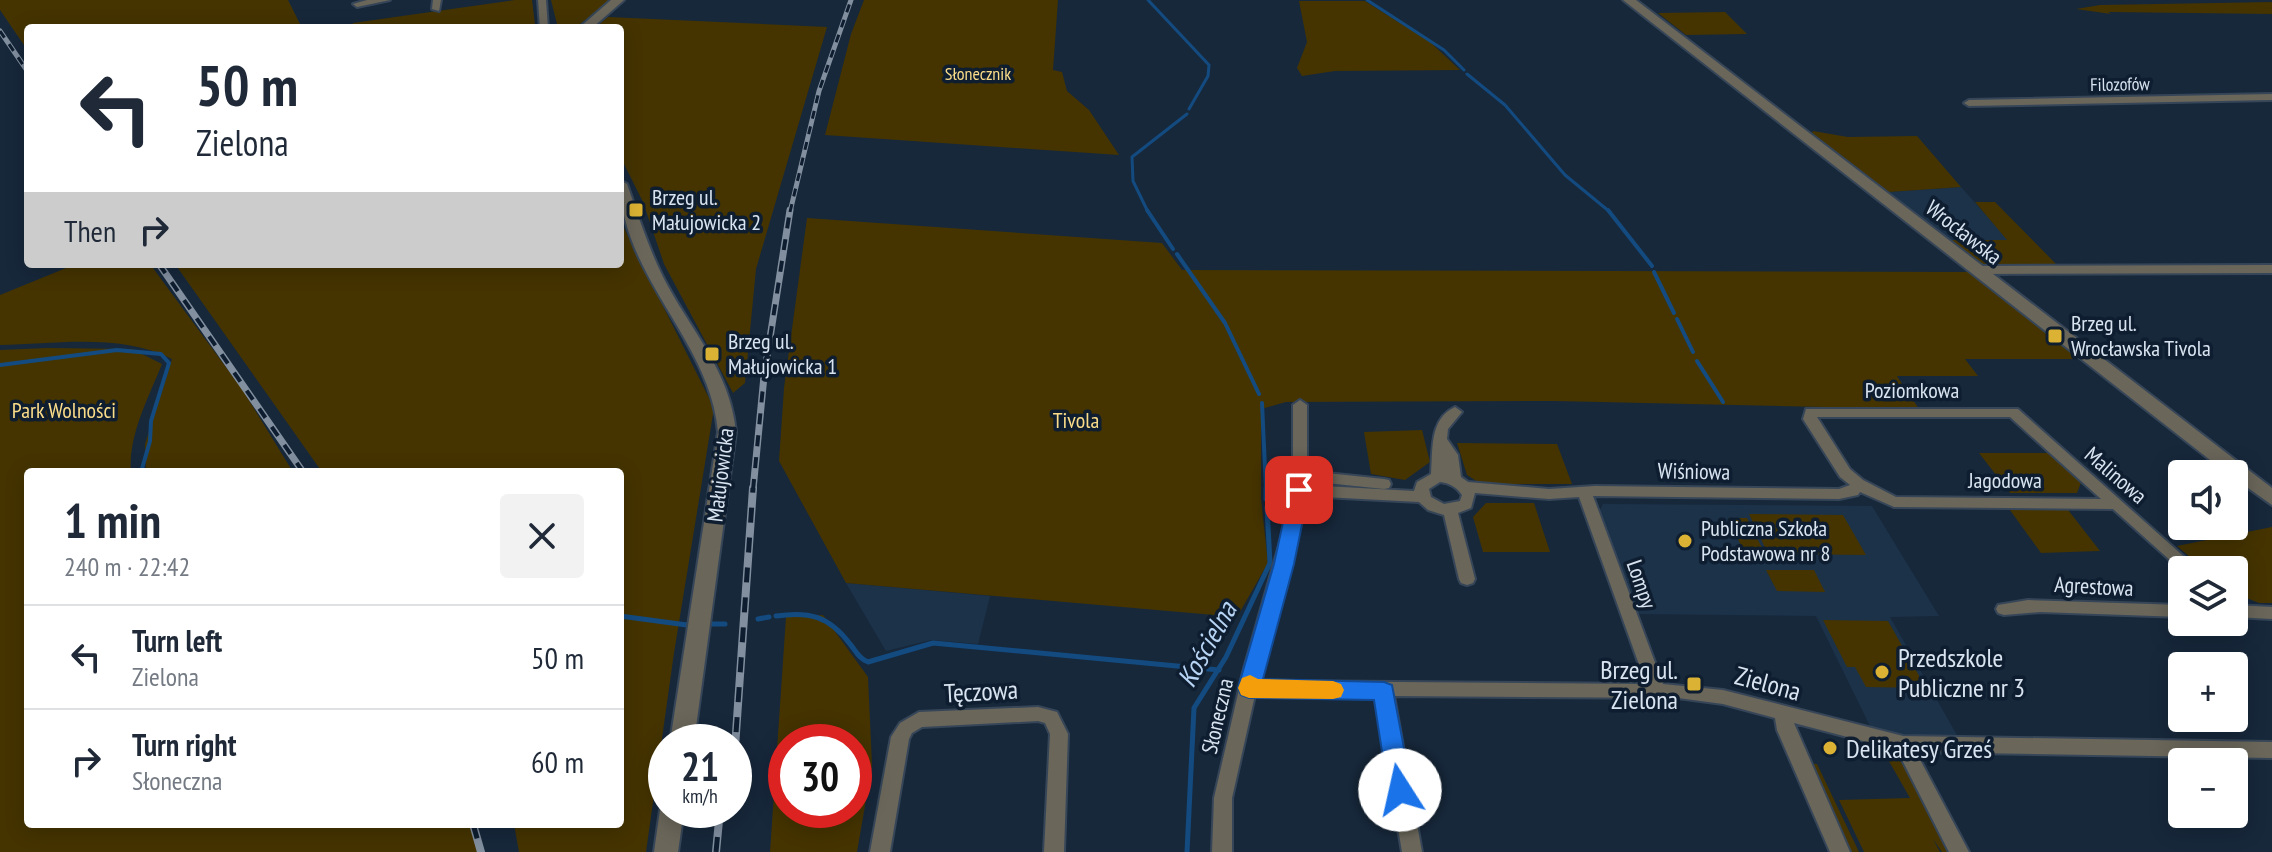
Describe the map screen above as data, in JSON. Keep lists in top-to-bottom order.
{
  "streets": {
    "street": [
      "Filozofów",
      "Wrocławska",
      "Poziomkowa",
      "Wiśniowa",
      "Małujowicka",
      "Malinowa",
      "Jagodowa",
      "Lompy",
      "Agrestowa",
      "Zielona",
      "Tęczowa",
      "Słoneczna"
    ]
  },
  "crossings": [
    ["Poziomkowa", "Wiśniowa"],
    ["Poziomkowa", "Malinowa"],
    ["Poziomkowa", "Jagodowa"],
    ["Wiśniowa", "Jagodowa"],
    ["Wiśniowa", "Lompy"],
    ["Malinowa", "Jagodowa"],
    ["Lompy", "Zielona"],
    ["Zielona", "Słoneczna"]
  ],
  "water": ["Kościelna"],
  "parks": ["Słonecznik", "Park Wolności", "Tivola"],
  "places": {
    "transit": [
      "Brzeg ul. Małujowicka 2",
      "Brzeg ul. Wrocławska Tivola",
      "Brzeg ul. Małujowicka 1",
      "Brzeg ul. Zielona"
    ],
    "other": ["Publiczna Szkoła Podstawowa nr 8", "Przedszkole Publiczne nr 3", "Delikatesy Grześ"]
  },
  "page": {
    "turn": ["50 m", "Zielona"],
    "then": "Then",
    "map_buttons": ["+", "−"],
    "heading": ["1 min", "240 m · 22:42"],
    "list": [
      {
        "name": "Turn left",
        "note": "Zielona",
        "value": "50 m"
      },
      {
        "name": "Turn right",
        "note": "Słoneczna",
        "value": "60 m"
      }
    ],
    "speed": "21 km/h",
    "limit": "30"
  }
}
